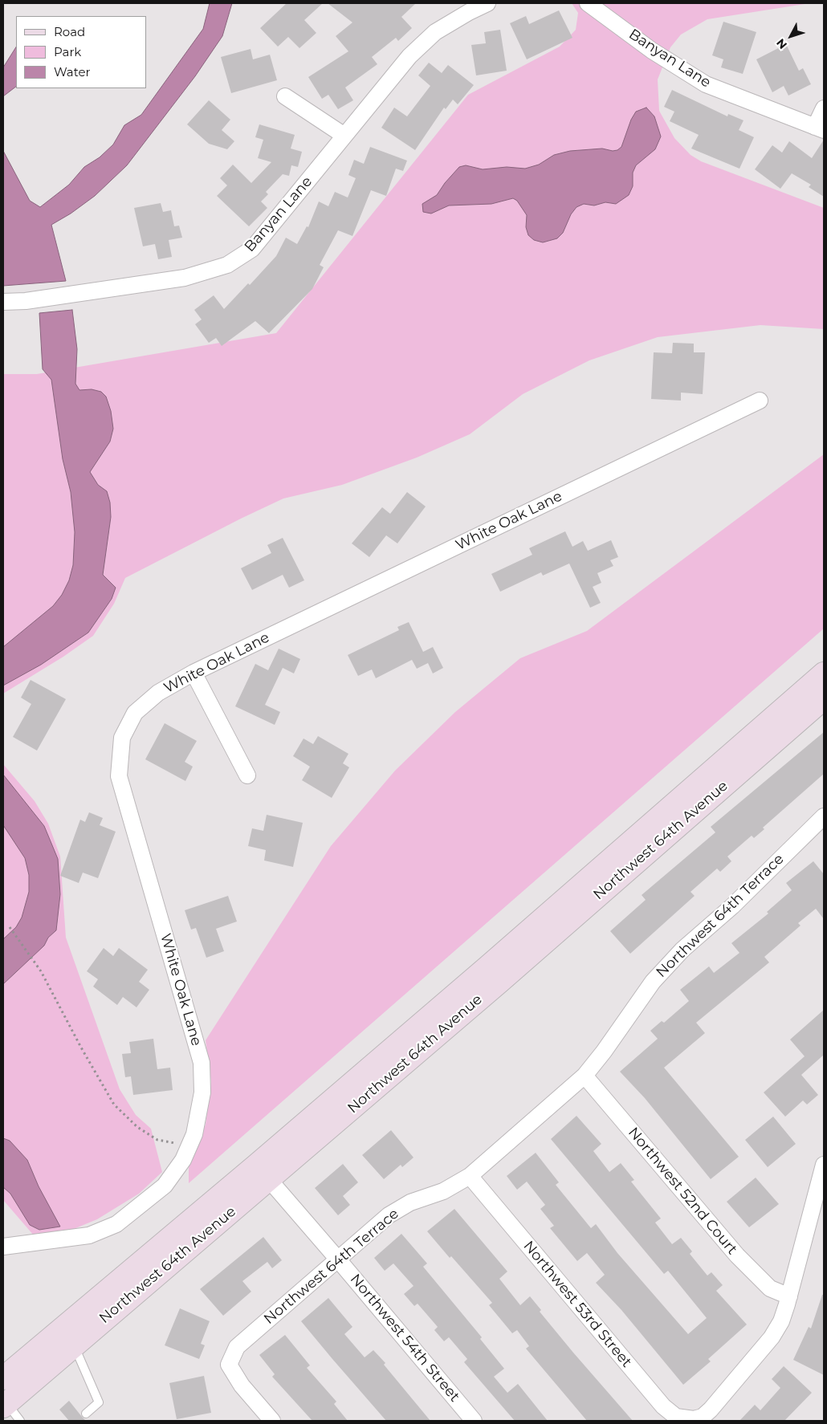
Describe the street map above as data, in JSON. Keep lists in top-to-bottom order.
{
  "streets": {
    "street": [
      "Banyan Lane",
      "White Oak Lane",
      "Northwest 64th Avenue",
      "Northwest 64th Terrace",
      "Northwest 52nd Court",
      "Northwest 53rd Street",
      "Northwest 54th Street"
    ]
  },
  "crossings": [
    ["Northwest 64th Avenue", "Northwest 54th Street"],
    ["Northwest 64th Terrace", "Northwest 52nd Court"],
    ["Northwest 64th Terrace", "Northwest 53rd Street"],
    ["Northwest 64th Terrace", "Northwest 54th Street"],
    ["Northwest 52nd Court", "Northwest 53rd Street"]
  ],
  "legend": ["Road", "Park", "Water"],
  "north": "bottom left"
}
